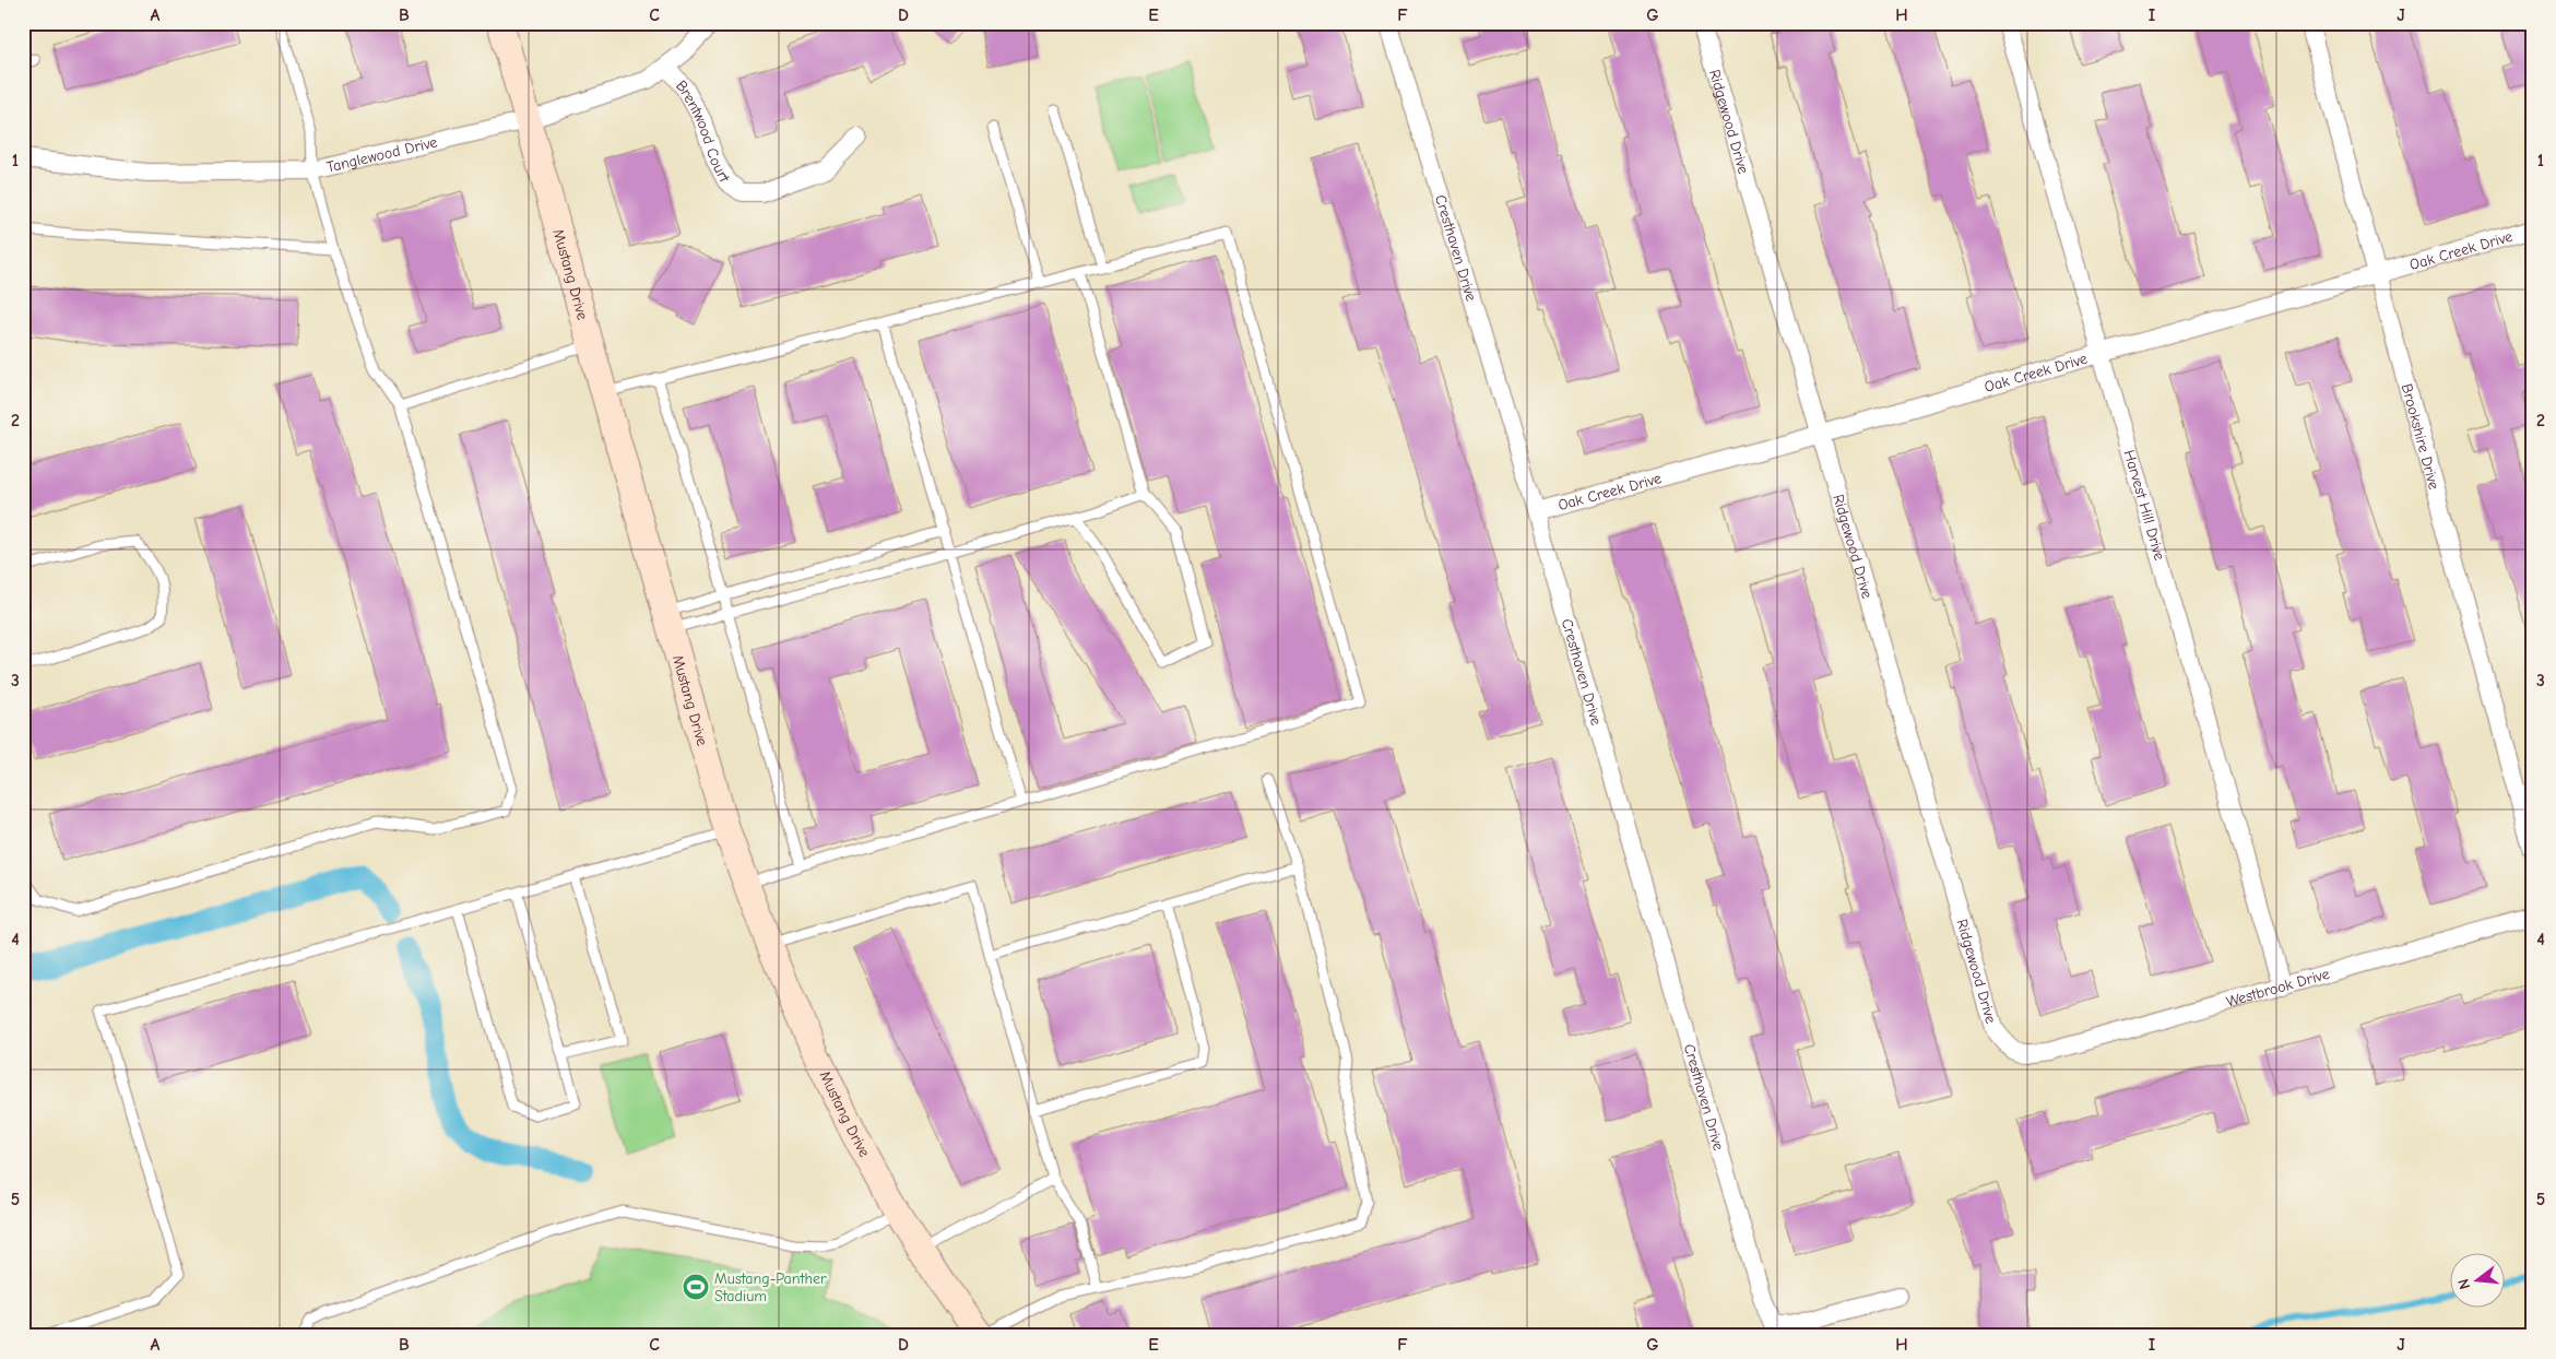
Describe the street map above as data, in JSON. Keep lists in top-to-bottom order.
{
  "streets": {
    "main road": ["Mustang Drive"],
    "street": [
      "Ridgewood Drive",
      "Brentwood Court",
      "Tanglewood Drive",
      "Cresthaven Drive",
      "Oak Creek Drive",
      "Brookshire Drive",
      "Harvest Hill Drive",
      "Westbrook Drive"
    ]
  },
  "crossings": [
    ["Ridgewood Drive", "Oak Creek Drive"],
    ["Ridgewood Drive", "Westbrook Drive"],
    ["Brentwood Court", "Tanglewood Drive"],
    ["Tanglewood Drive", "Mustang Drive"],
    ["Cresthaven Drive", "Oak Creek Drive"],
    ["Oak Creek Drive", "Brookshire Drive"],
    ["Oak Creek Drive", "Harvest Hill Drive"],
    ["Harvest Hill Drive", "Westbrook Drive"]
  ],
  "places": {
    "sports": ["Mustang-Panther Stadium"]
  },
  "north": "left",
  "grid": {
    "columns": [
      "A",
      "B",
      "C",
      "D",
      "E",
      "F",
      "G",
      "H",
      "I",
      "J"
    ],
    "rows": [
      "1",
      "2",
      "3",
      "4",
      "5"
    ]
  }
}
